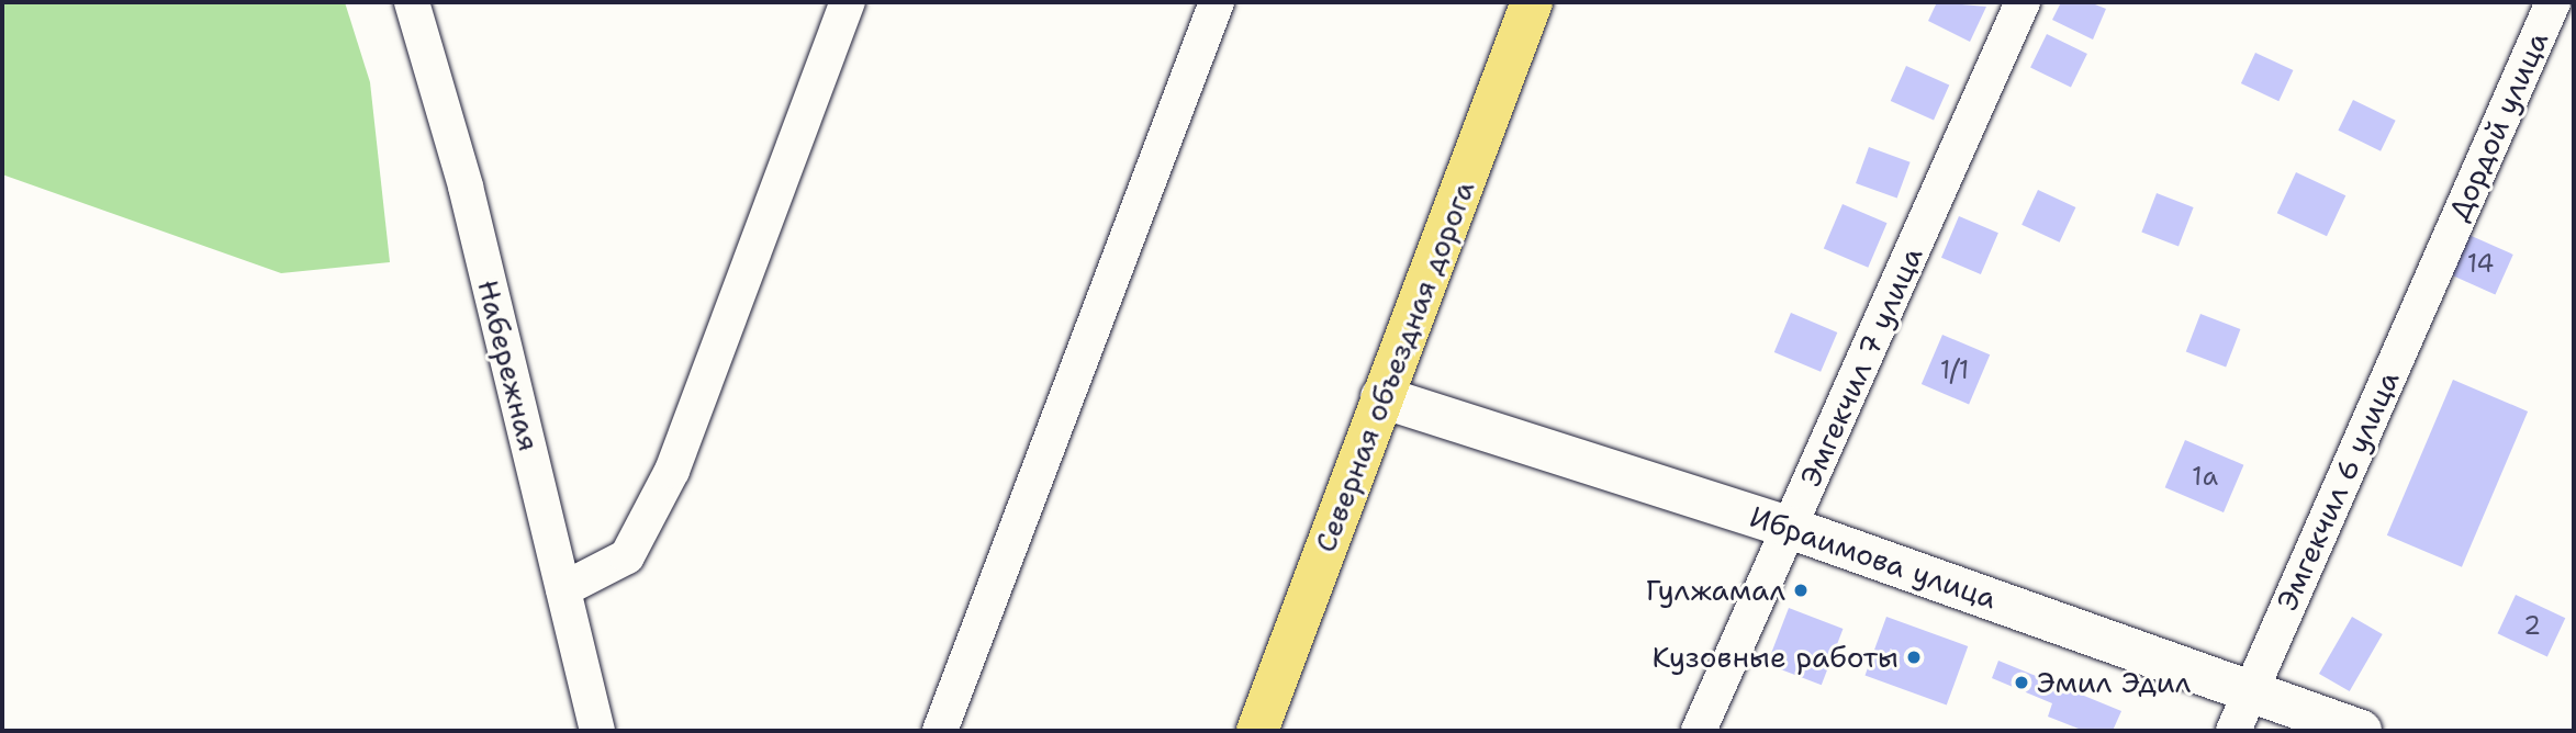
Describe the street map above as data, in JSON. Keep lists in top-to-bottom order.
{
  "streets": {
    "highway": ["Северная объездная дорога"],
    "main road": ["Ибраимова улица"],
    "street": [
      "Дордой улица",
      "Набережная",
      "Эмгекчил 7 улица",
      "Эмгекчил 6 улица"
    ]
  },
  "crossings": [
    ["Дордой улица", "Эмгекчил 6 улица"],
    ["Северная объездная дорога", "Ибраимова улица"],
    ["Эмгекчил 7 улица", "Ибраимова улица"],
    ["Эмгекчил 6 улица", "Ибраимова улица"]
  ],
  "places": ["Гулжамал", "Кузовные работы", "Эмил Эдил"],
  "house_numbers": [
    "14",
    "1/1",
    "1а",
    "2"
  ]
}
